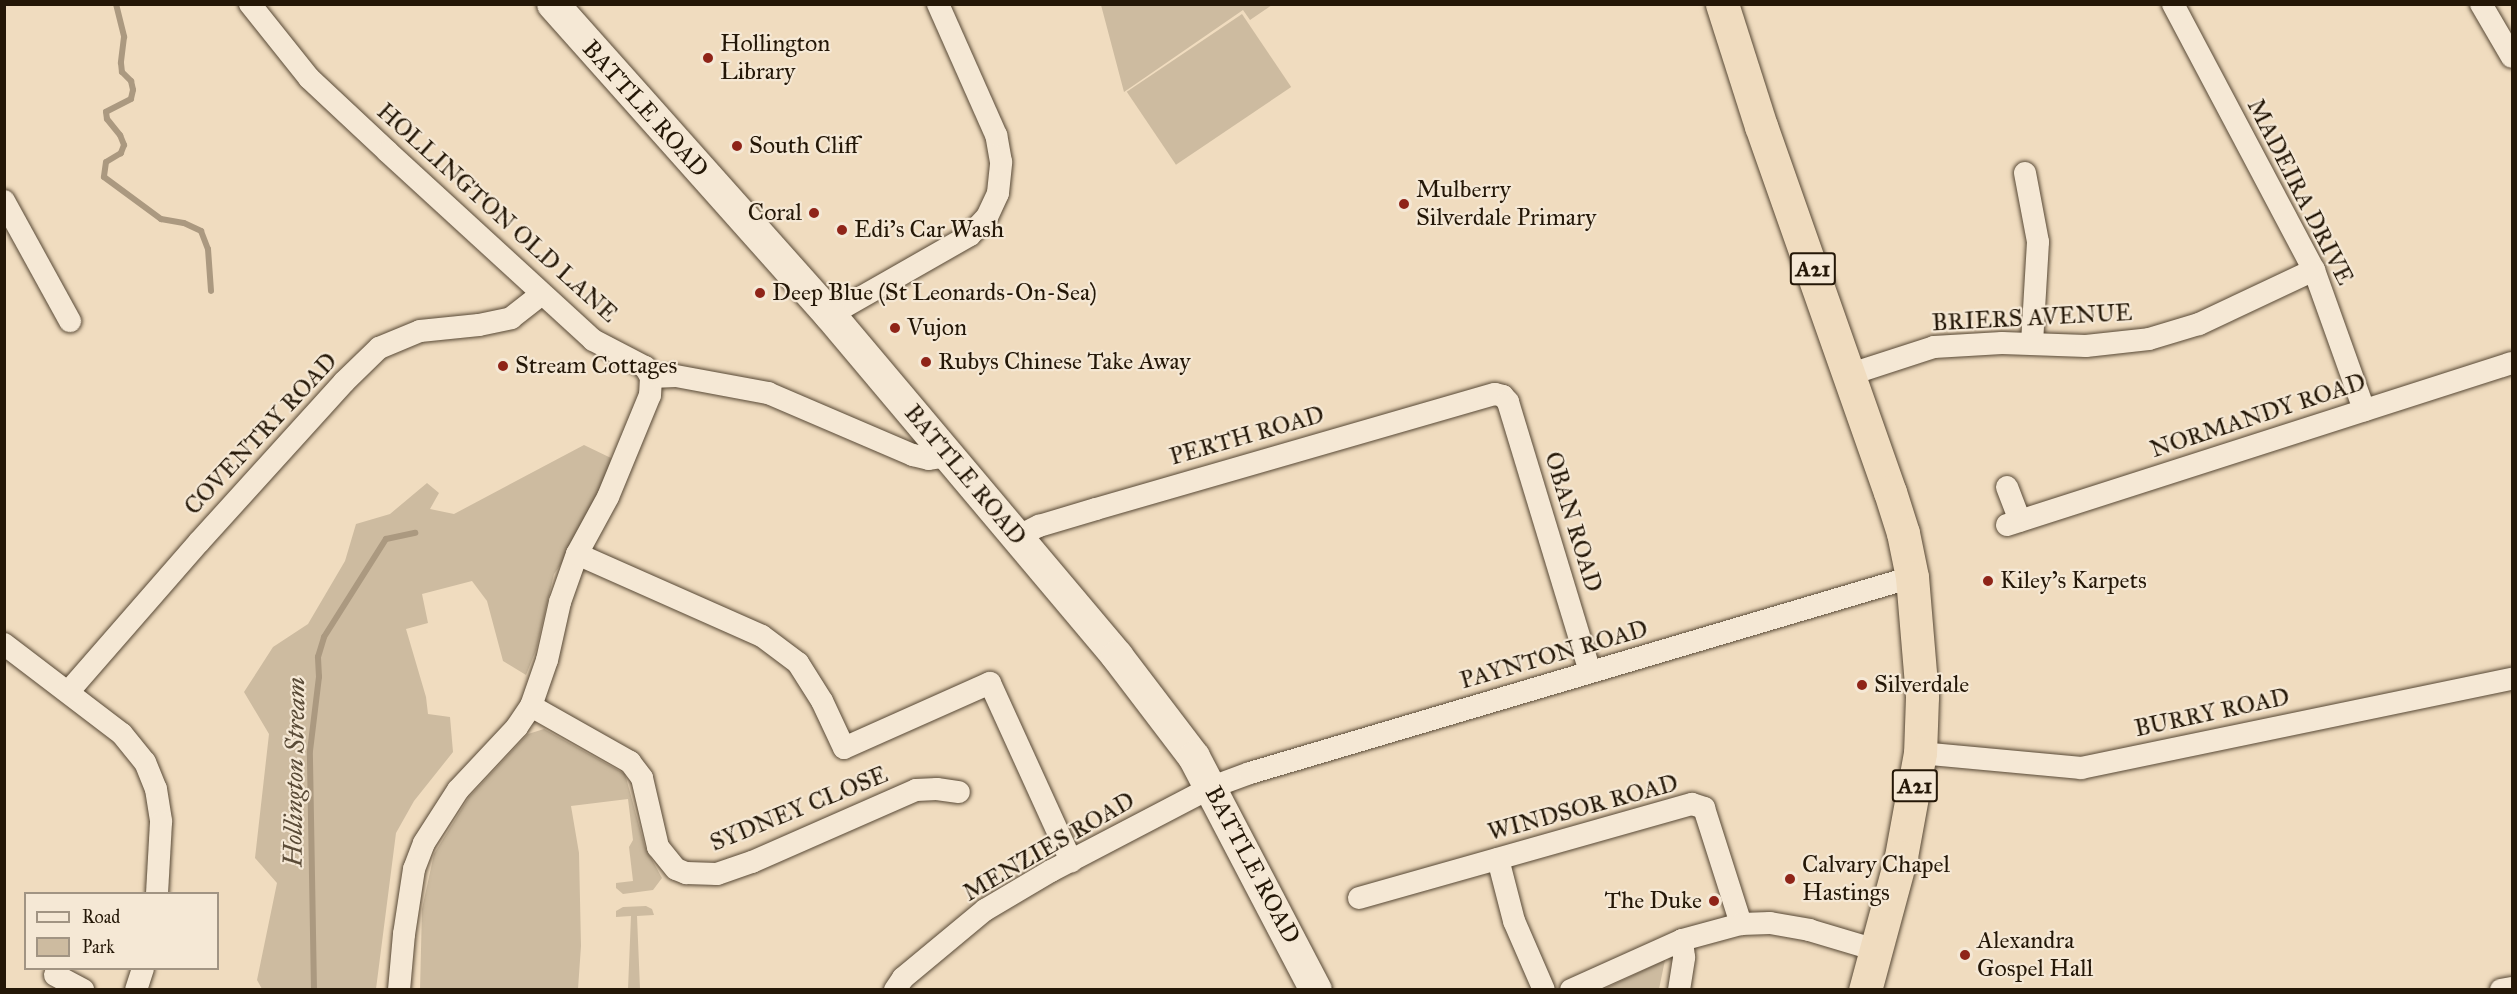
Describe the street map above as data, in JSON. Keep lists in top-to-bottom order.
{
  "streets": {
    "highway": ["A21"],
    "main road": ["BATTLE ROAD"],
    "street": [
      "MADEIRA DRIVE",
      "HOLLINGTON OLD LANE",
      "BRIERS AVENUE",
      "NORMANDY ROAD",
      "COVENTRY ROAD",
      "PERTH ROAD",
      "OBAN ROAD",
      "PAYNTON ROAD",
      "BURRY ROAD",
      "WINDSOR ROAD",
      "SYDNEY CLOSE",
      "MENZIES ROAD"
    ]
  },
  "crossings": [
    ["BATTLE ROAD", "PERTH ROAD"],
    ["BATTLE ROAD", "PAYNTON ROAD"],
    ["BATTLE ROAD", "MENZIES ROAD"],
    ["MADEIRA DRIVE", "BRIERS AVENUE"],
    ["MADEIRA DRIVE", "NORMANDY ROAD"],
    ["HOLLINGTON OLD LANE", "COVENTRY ROAD"],
    ["A21", "BRIERS AVENUE"],
    ["A21", "PAYNTON ROAD"],
    ["A21", "BURRY ROAD"],
    ["PERTH ROAD", "OBAN ROAD"],
    ["OBAN ROAD", "PAYNTON ROAD"],
    ["PAYNTON ROAD", "MENZIES ROAD"]
  ],
  "water": ["Hollington Stream"],
  "places": [
    "Hollington Library",
    "South Cliff",
    "Mulberry Silverdale Primary",
    "Coral",
    "Edi's Car Wash",
    "Deep Blue (St Leonards-On-Sea)",
    "Vujon",
    "Rubys Chinese Take Away",
    "Stream Cottages",
    "Kiley's Karpets",
    "Silverdale",
    "Calvary Chapel Hastings",
    "The Duke",
    "Alexandra Gospel Hall"
  ],
  "legend": ["Road", "Park"]
}
